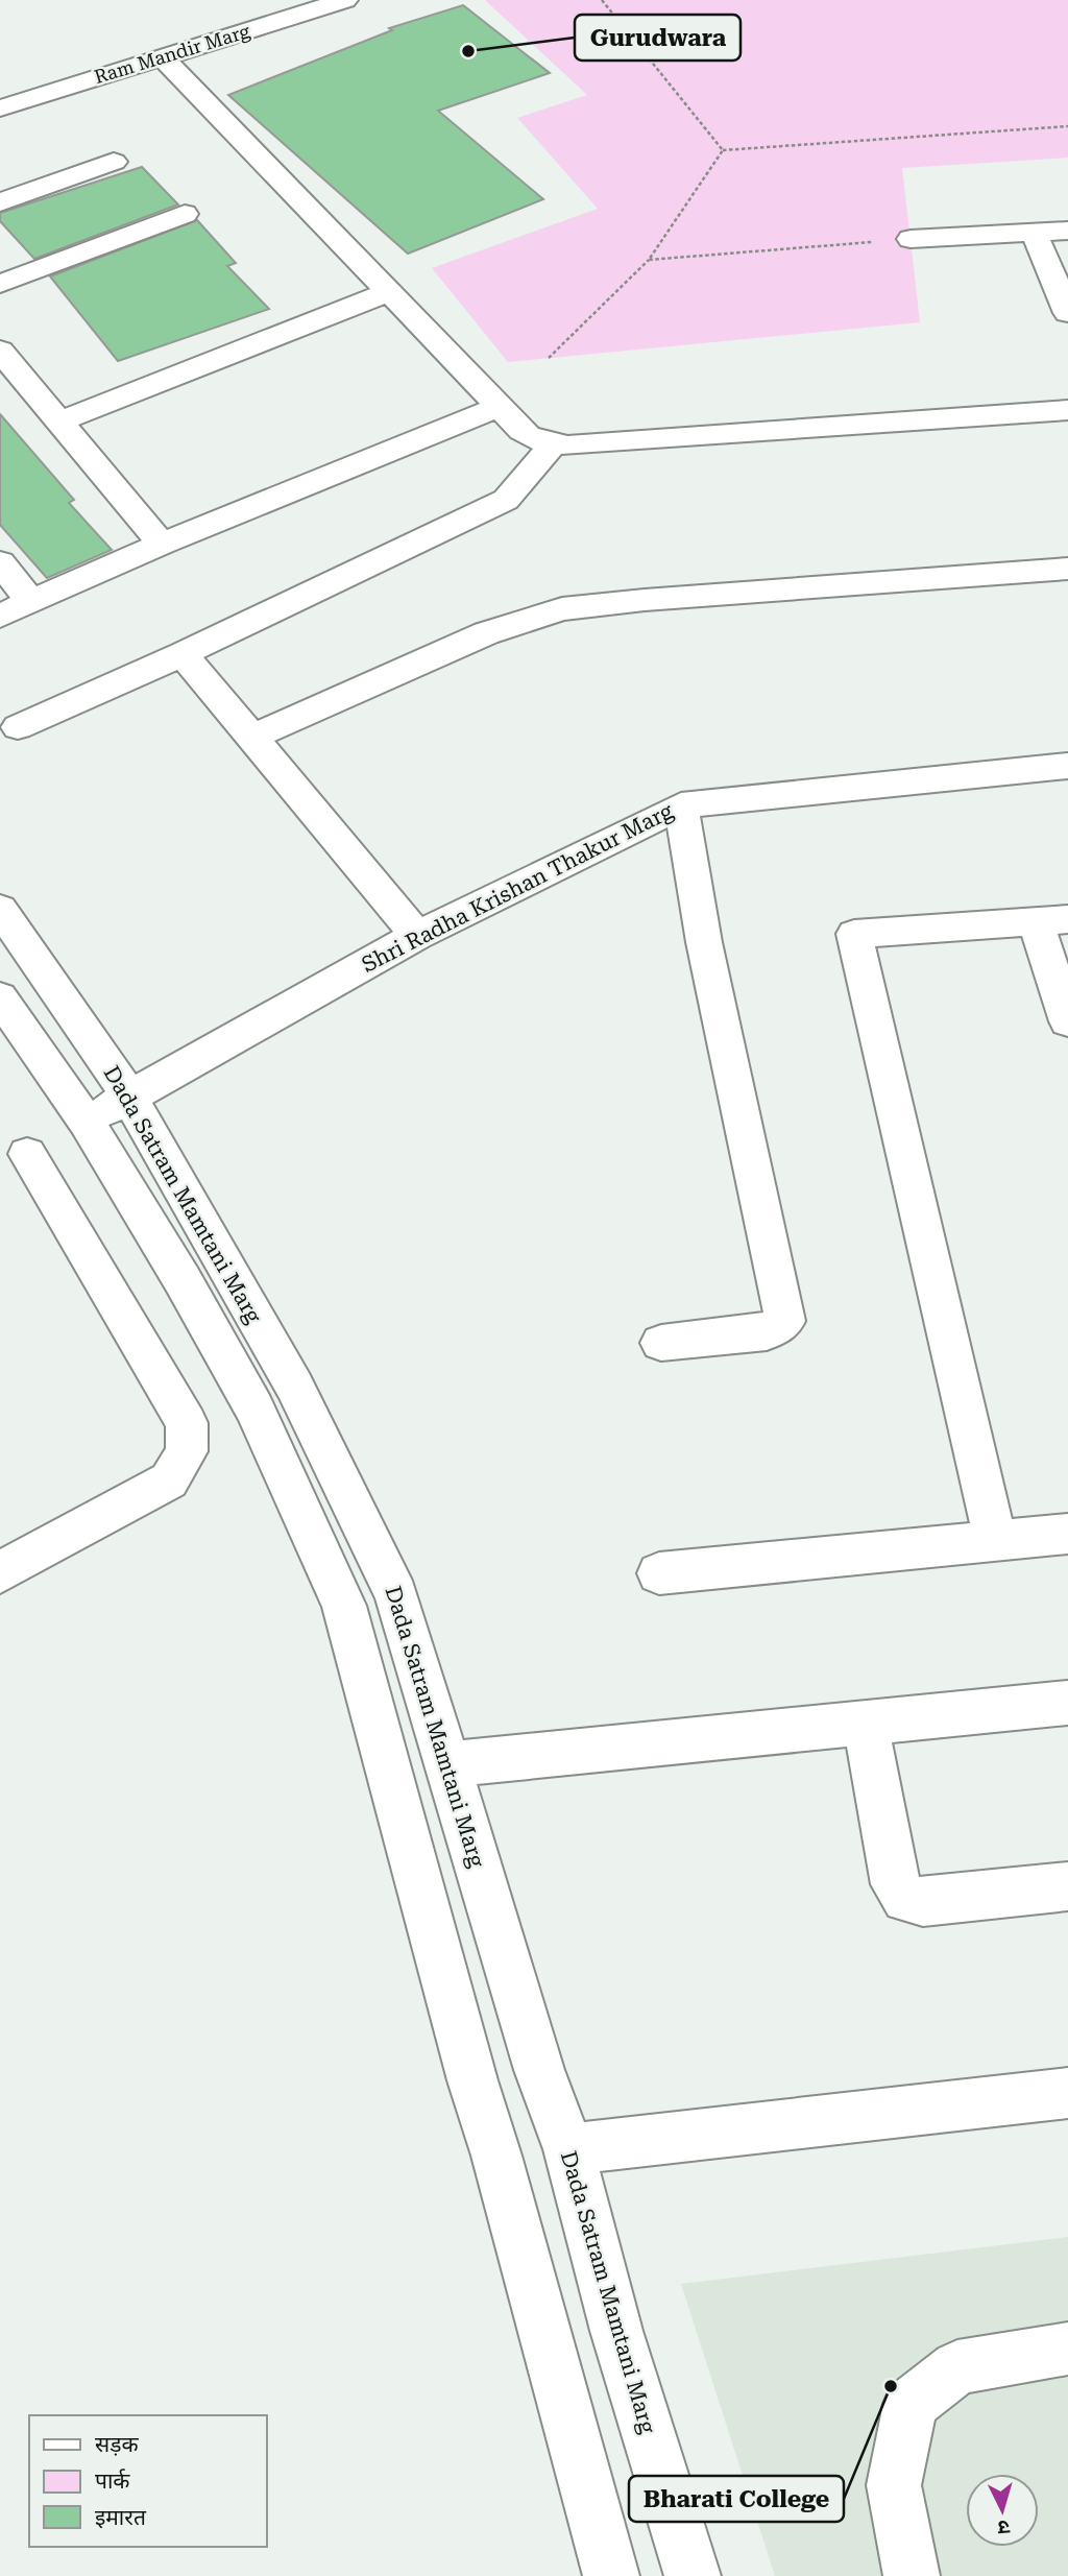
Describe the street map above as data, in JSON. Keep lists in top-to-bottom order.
{
  "streets": {
    "street": ["Ram Mandir Marg", "Shri Radha Krishan Thakur Marg", "Dada Satram Mamtani Marg"]
  },
  "crossings": [
    ["Shri Radha Krishan Thakur Marg", "Dada Satram Mamtani Marg"]
  ],
  "places": ["Gurudwara", "Bharati College"],
  "legend": ["सड़क", "पार्क", "इमारत"],
  "north": "bottom"
}
